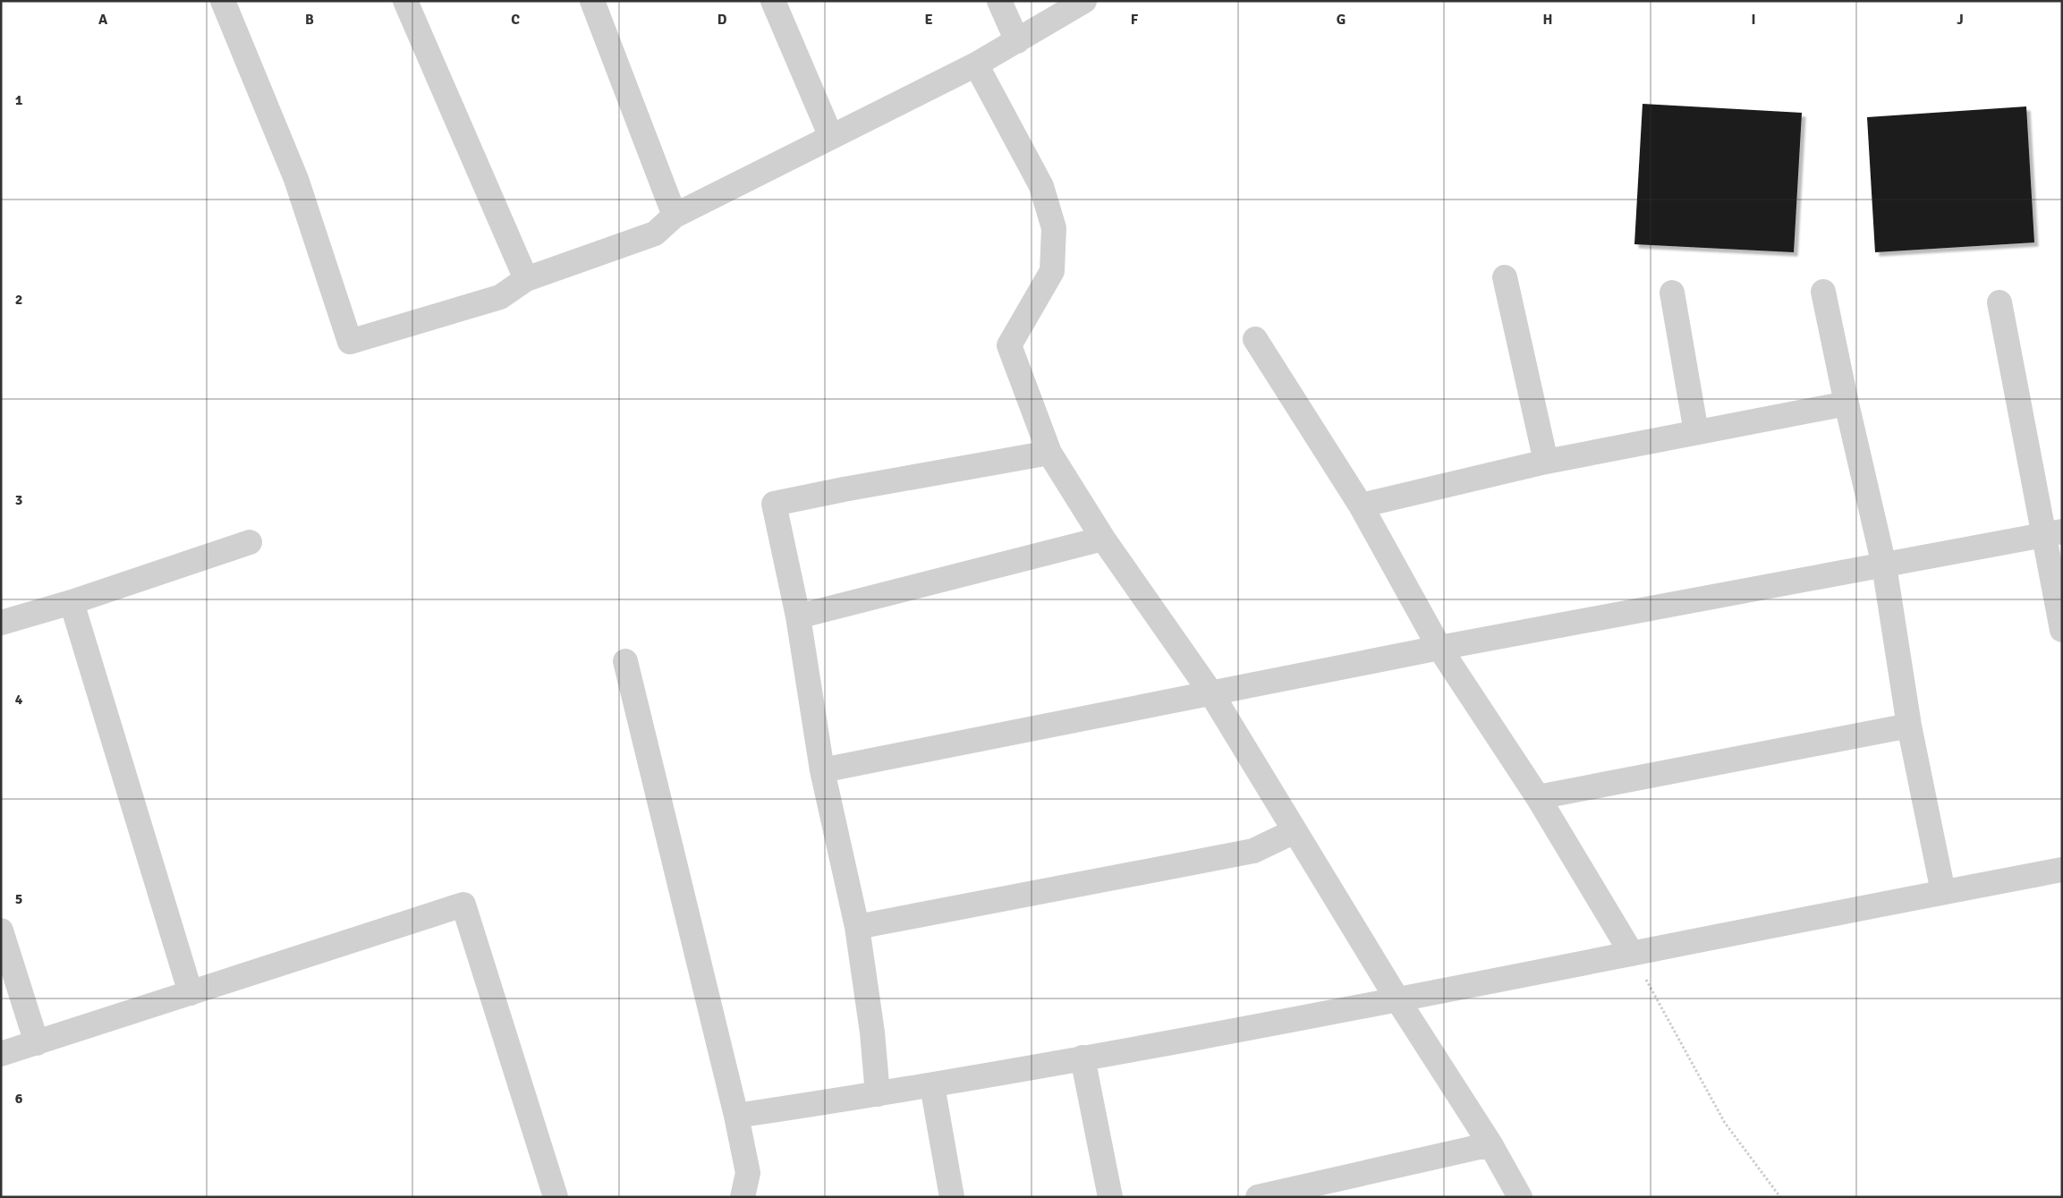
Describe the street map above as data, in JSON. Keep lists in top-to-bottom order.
{
  "grid": {
    "columns": [
      "A",
      "B",
      "C",
      "D",
      "E",
      "F",
      "G",
      "H",
      "I",
      "J"
    ],
    "rows": [
      "1",
      "2",
      "3",
      "4",
      "5",
      "6"
    ]
  }
}
